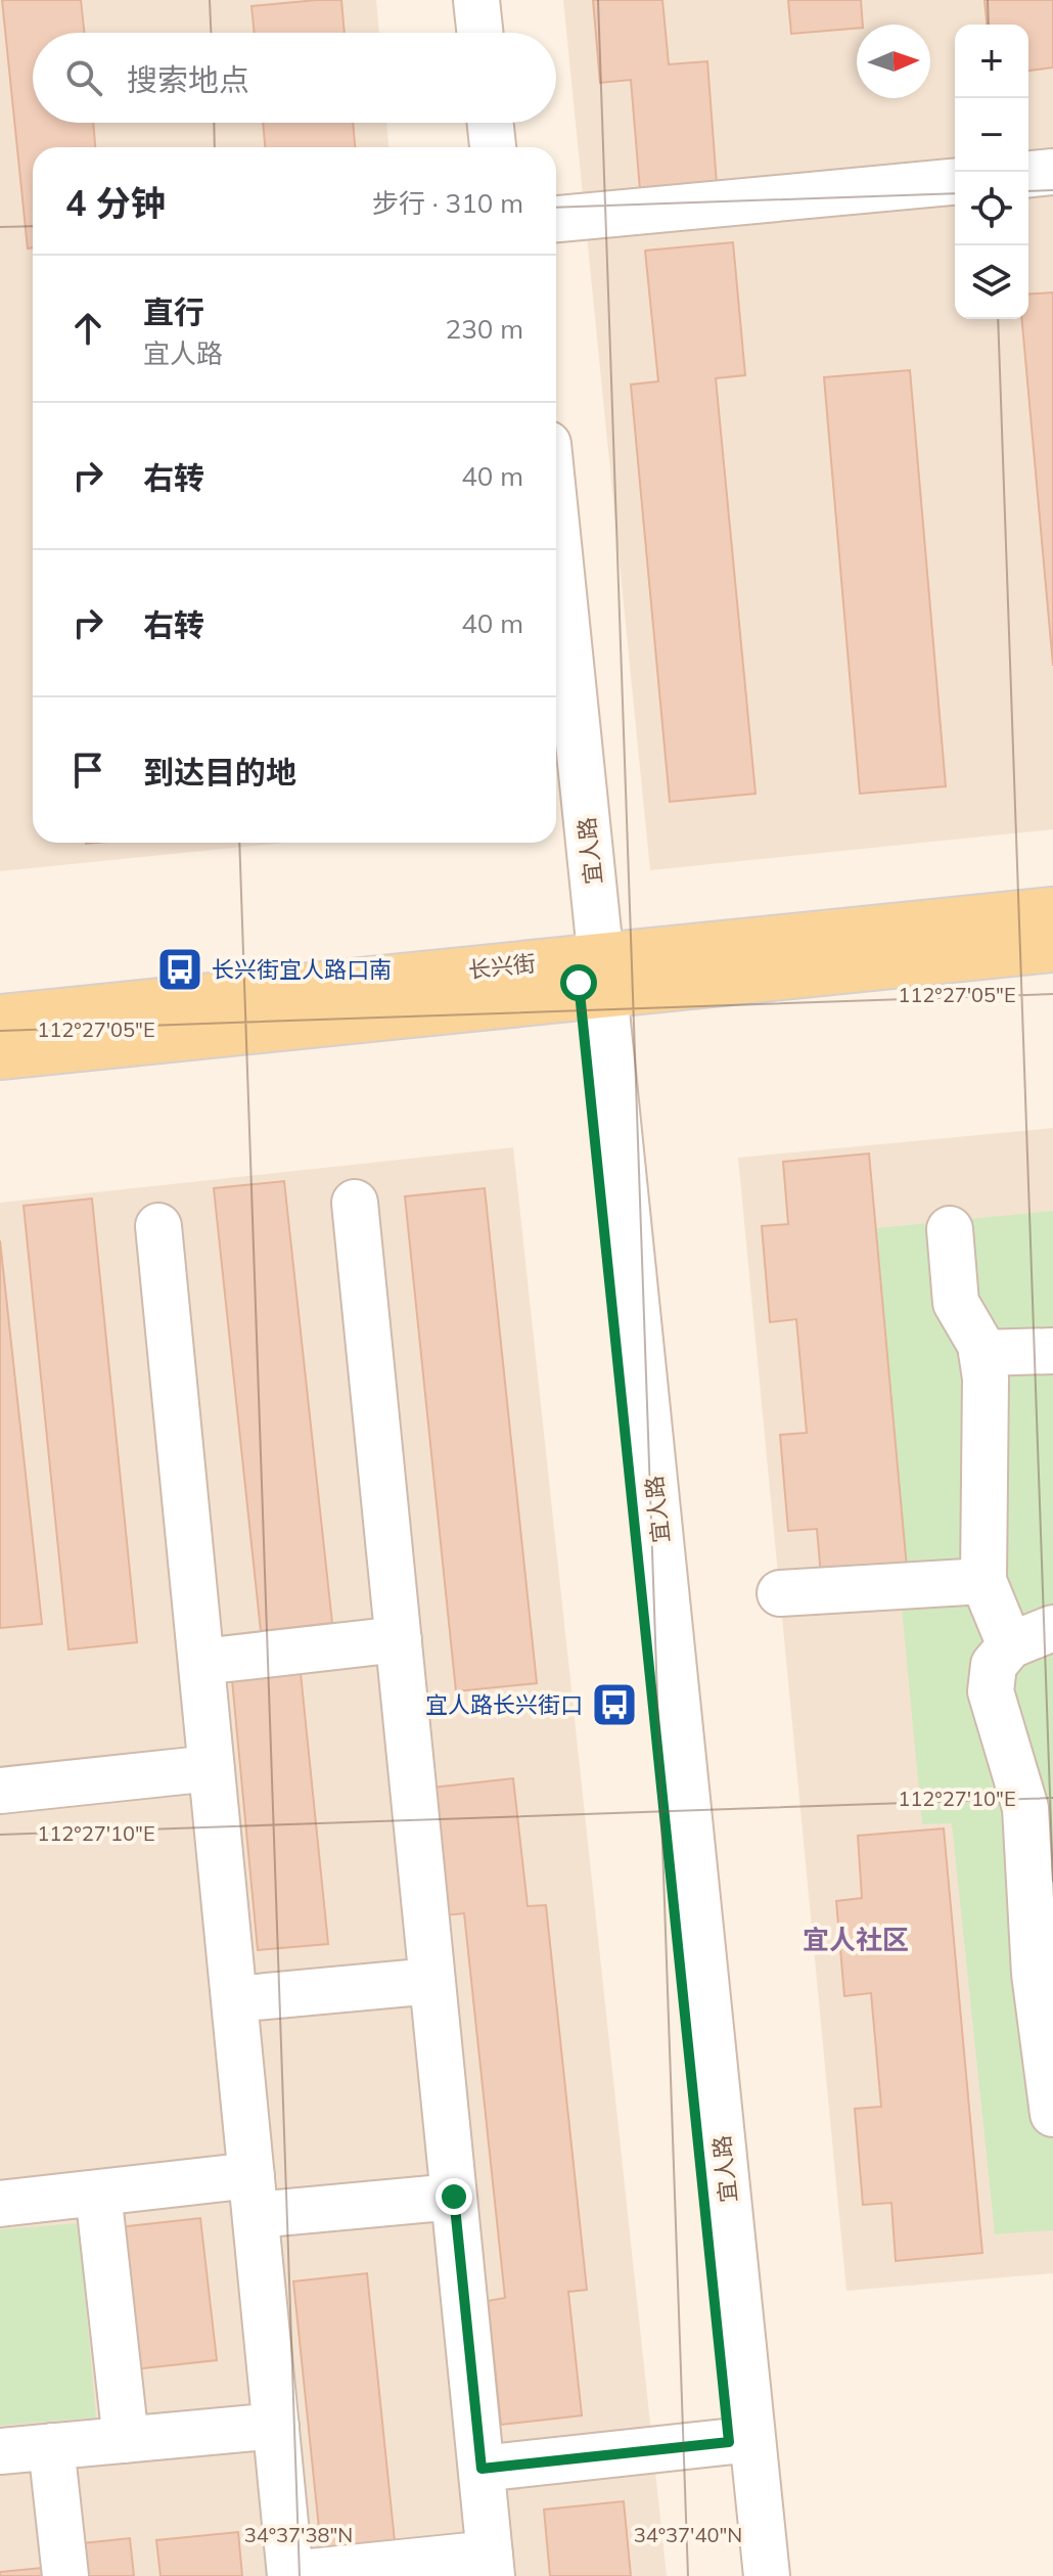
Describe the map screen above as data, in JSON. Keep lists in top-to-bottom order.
{
  "streets": {
    "main road": ["长兴街"],
    "street": ["宜人路"]
  },
  "crossings": [
    ["宜人路", "长兴街"]
  ],
  "districts": ["宜人社区"],
  "places": {
    "bus stop": ["长兴街宜人路口南", "宜人路长兴街口"]
  },
  "north": "right",
  "page": {
    "map_buttons": ["+", "−"],
    "search": "搜索地点",
    "heading": ["4 分钟", "步行 · 310 m"],
    "list": [
      ["直行", "宜人路", "230 m"],
      ["右转", "40 m"],
      ["右转", "40 m"],
      "到达目的地"
    ]
  },
  "coordinates": [
    "112°27'05\"E",
    "112°27'10\"E",
    "34°37'38\"N",
    "34°37'40\"N"
  ]
}
